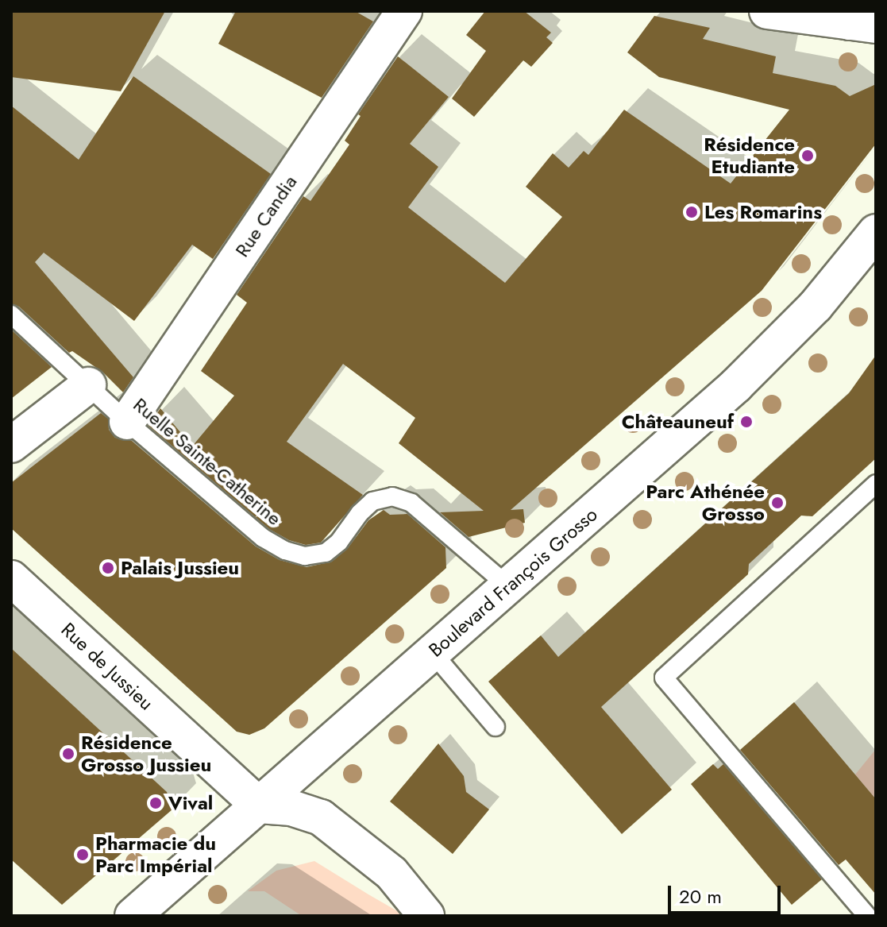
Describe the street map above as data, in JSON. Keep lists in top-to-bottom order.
{
  "streets": {
    "street": ["Rue Candia", "Boulevard François Grosso", "Rue de Jussieu"],
    "lane": ["Ruelle Sainte-Catherine"]
  },
  "crossings": [
    ["Rue Candia", "Ruelle Sainte-Catherine"],
    ["Ruelle Sainte-Catherine", "Boulevard François Grosso"],
    ["Boulevard François Grosso", "Rue de Jussieu"]
  ],
  "places": [
    "Résidence Etudiante",
    "Les Romarins",
    "Châteauneuf",
    "Parc Athénée Grosso",
    "Palais Jussieu",
    "Résidence Grosso Jussieu",
    "Vival",
    "Pharmacie du Parc Impérial"
  ],
  "scale_bar": "20 m"
}
